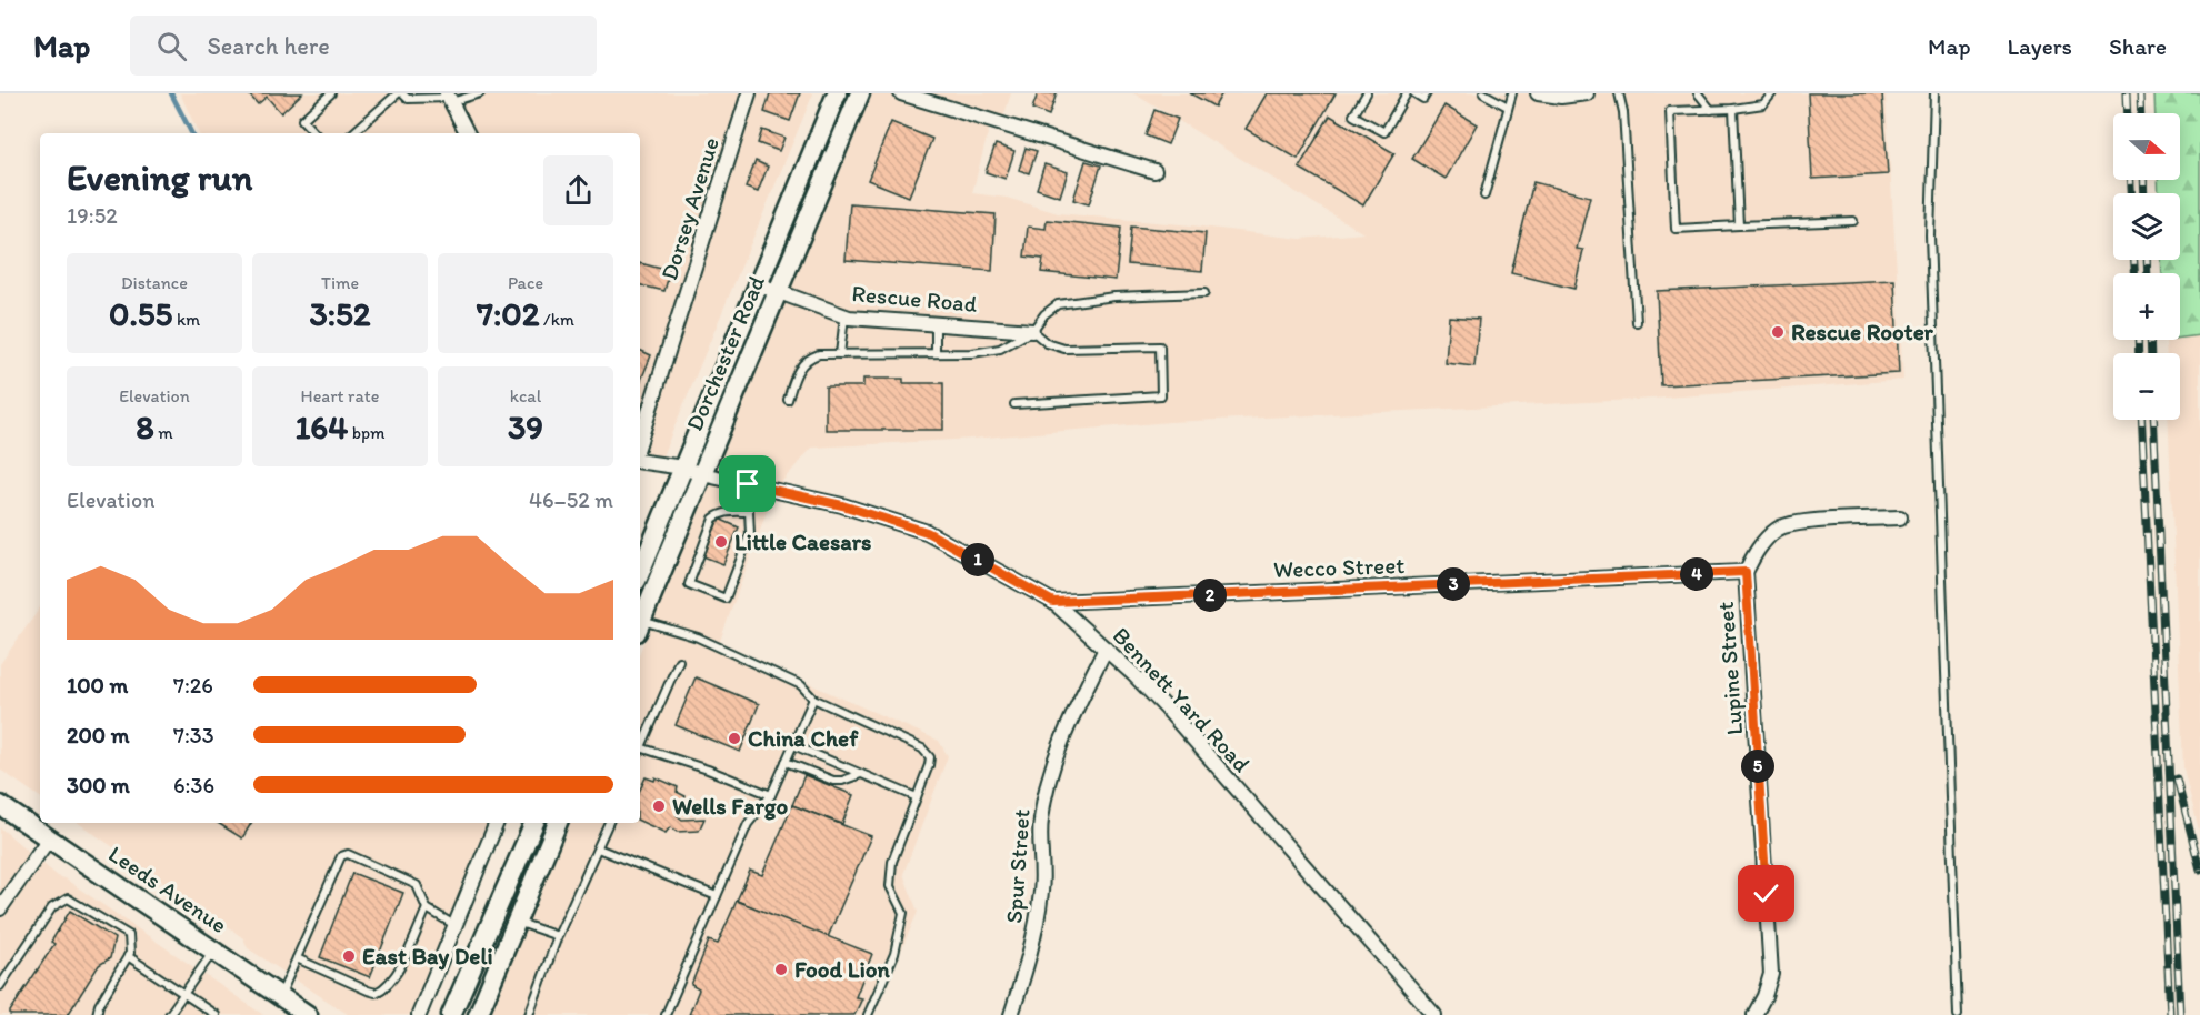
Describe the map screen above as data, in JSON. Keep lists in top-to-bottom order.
{
  "streets": {
    "main road": ["Dorchester Road", "Leeds Avenue"],
    "street": [
      "Dorsey Avenue",
      "Rescue Road",
      "Wecco Street",
      "Lupine Street",
      "Bennett Yard Road",
      "Spur Street"
    ]
  },
  "crossings": [
    ["Rescue Road", "Dorchester Road"],
    ["Dorchester Road", "Bennett Yard Road"],
    ["Wecco Street", "Lupine Street"],
    ["Wecco Street", "Bennett Yard Road"],
    ["Bennett Yard Road", "Spur Street"]
  ],
  "places": [
    "Rescue Rooter",
    "Little Caesars",
    "China Chef",
    "Wells Fargo",
    "East Bay Deli",
    "Food Lion"
  ],
  "north": "right",
  "page": {
    "header": "Map",
    "search": "Search here",
    "nav": ["Map", "Layers", "Share"],
    "map_buttons": ["+", "−"],
    "heading": ["Evening run", "19:52"],
    "stats": [
      ["Distance", "0.55 km"],
      ["Time", "3:52"],
      ["Pace", "7:02 /km"],
      ["Elevation", "8 m"],
      ["Heart rate", "164 bpm"],
      ["kcal", "39"]
    ],
    "chart": ["Elevation", "46–52 m"],
    "pins": [
      "1",
      "4",
      "3",
      "2",
      "5"
    ],
    "list": [
      {
        "name": "100 m",
        "note": "7:26"
      },
      {
        "name": "200 m",
        "note": "7:33"
      },
      {
        "name": "300 m",
        "note": "6:36"
      }
    ]
  }
}
